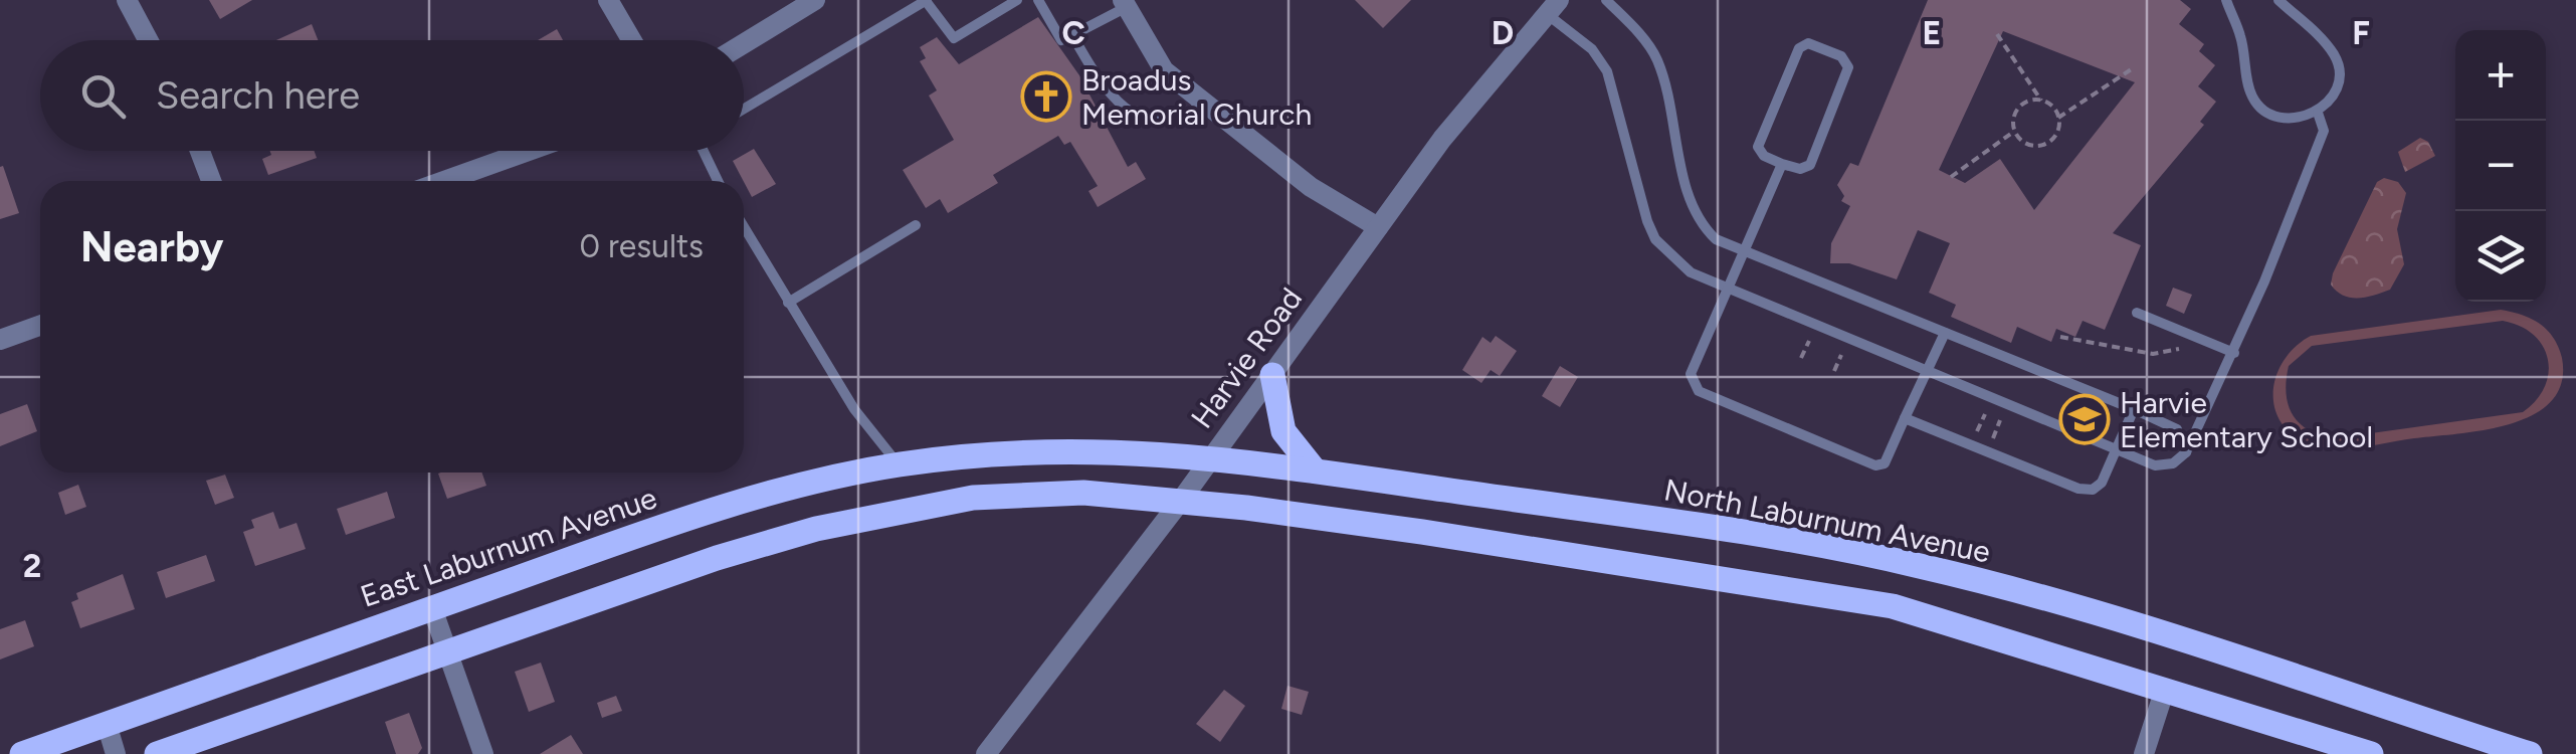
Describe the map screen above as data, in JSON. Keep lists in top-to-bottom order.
{
  "streets": {
    "main road": ["North Laburnum Avenue", "East Laburnum Avenue"],
    "street": ["Harvie Road"]
  },
  "crossings": [
    ["Harvie Road", "North Laburnum Avenue"],
    ["Harvie Road", "East Laburnum Avenue"],
    ["North Laburnum Avenue", "East Laburnum Avenue"]
  ],
  "places": {
    "church": ["Broadus Memorial Church"],
    "school or university": ["Harvie Elementary School"]
  },
  "page": {
    "map_buttons": ["+", "−"],
    "search": "Search here",
    "heading": ["Nearby", "0 results"]
  },
  "grid": {
    "columns": [
      "C",
      "D",
      "E",
      "F"
    ],
    "rows": ["2"]
  }
}
